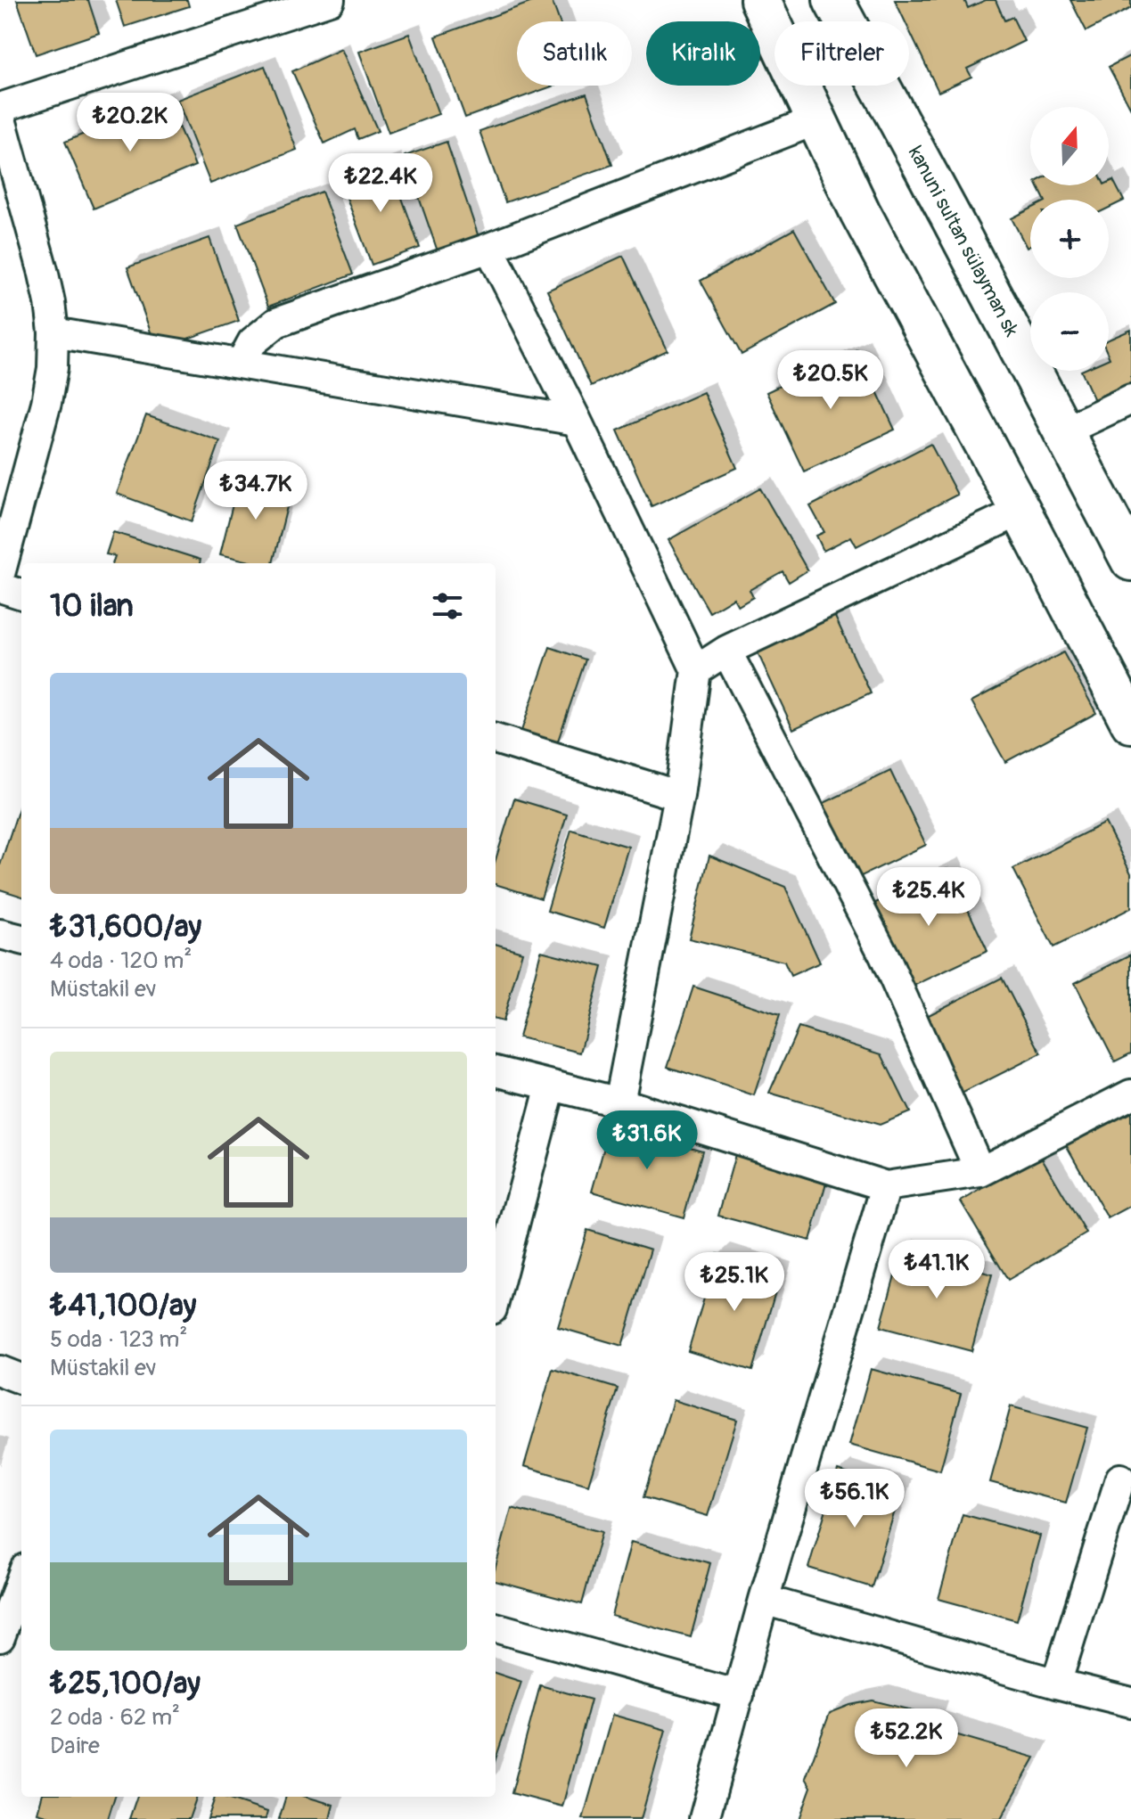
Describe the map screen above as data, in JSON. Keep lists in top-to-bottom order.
{
  "streets": {
    "main road": ["kanuni sultan sülayman sk"]
  },
  "north": "top",
  "page": {
    "chip": ["Satılık", "Kiralık", "Filtreler"],
    "price": [
      "₺20.2K",
      "₺22.4K",
      "₺20.5K",
      "₺34.7K",
      "₺25.4K",
      "₺31.6K",
      "₺41.1K",
      "₺25.1K",
      "₺56.1K",
      "₺52.2K"
    ],
    "map_buttons": ["+", "−"],
    "heading": "10 ilan",
    "list": [
      {
        "name": "₺31,600/ay",
        "note": "4 oda · 120 m² · Müstakil ev"
      },
      {
        "name": "₺41,100/ay",
        "note": "5 oda · 123 m² · Müstakil ev"
      },
      {
        "name": "₺25,100/ay",
        "note": "2 oda · 62 m² · Daire"
      }
    ]
  }
}
